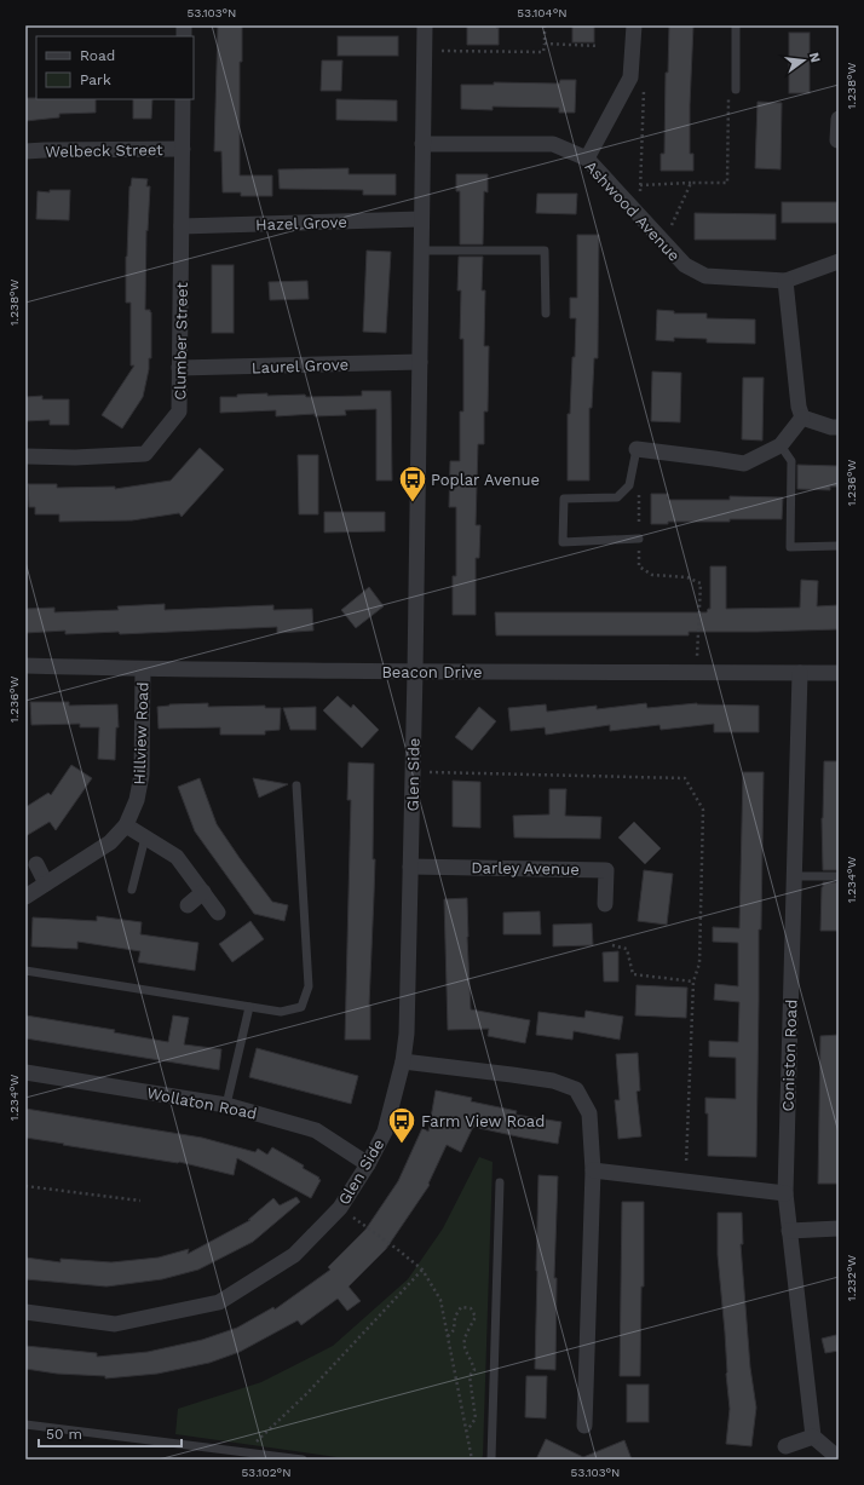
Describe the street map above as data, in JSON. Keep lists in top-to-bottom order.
{
  "streets": {
    "street": [
      "Welbeck Street",
      "Ashwood Avenue",
      "Hazel Grove",
      "Clumber Street",
      "Laurel Grove",
      "Beacon Drive",
      "Hillview Road",
      "Glen Side",
      "Darley Avenue",
      "Coniston Road",
      "Wollaton Road"
    ]
  },
  "crossings": [
    ["Welbeck Street", "Clumber Street"],
    ["Hazel Grove", "Clumber Street"],
    ["Clumber Street", "Laurel Grove"],
    ["Beacon Drive", "Hillview Road"],
    ["Beacon Drive", "Glen Side"],
    ["Beacon Drive", "Coniston Road"],
    ["Glen Side", "Darley Avenue"],
    ["Glen Side", "Wollaton Road"]
  ],
  "places": {
    "bus stop": ["Poplar Avenue", "Farm View Road"]
  },
  "legend": ["Road", "Park"],
  "scale_bar": "50 m",
  "north": "right",
  "coordinates": [
    "53.103°N",
    "53.104°N",
    "1.238°W",
    "1.236°W",
    "1.234°W",
    "1.232°W",
    "53.102°N"
  ]
}
